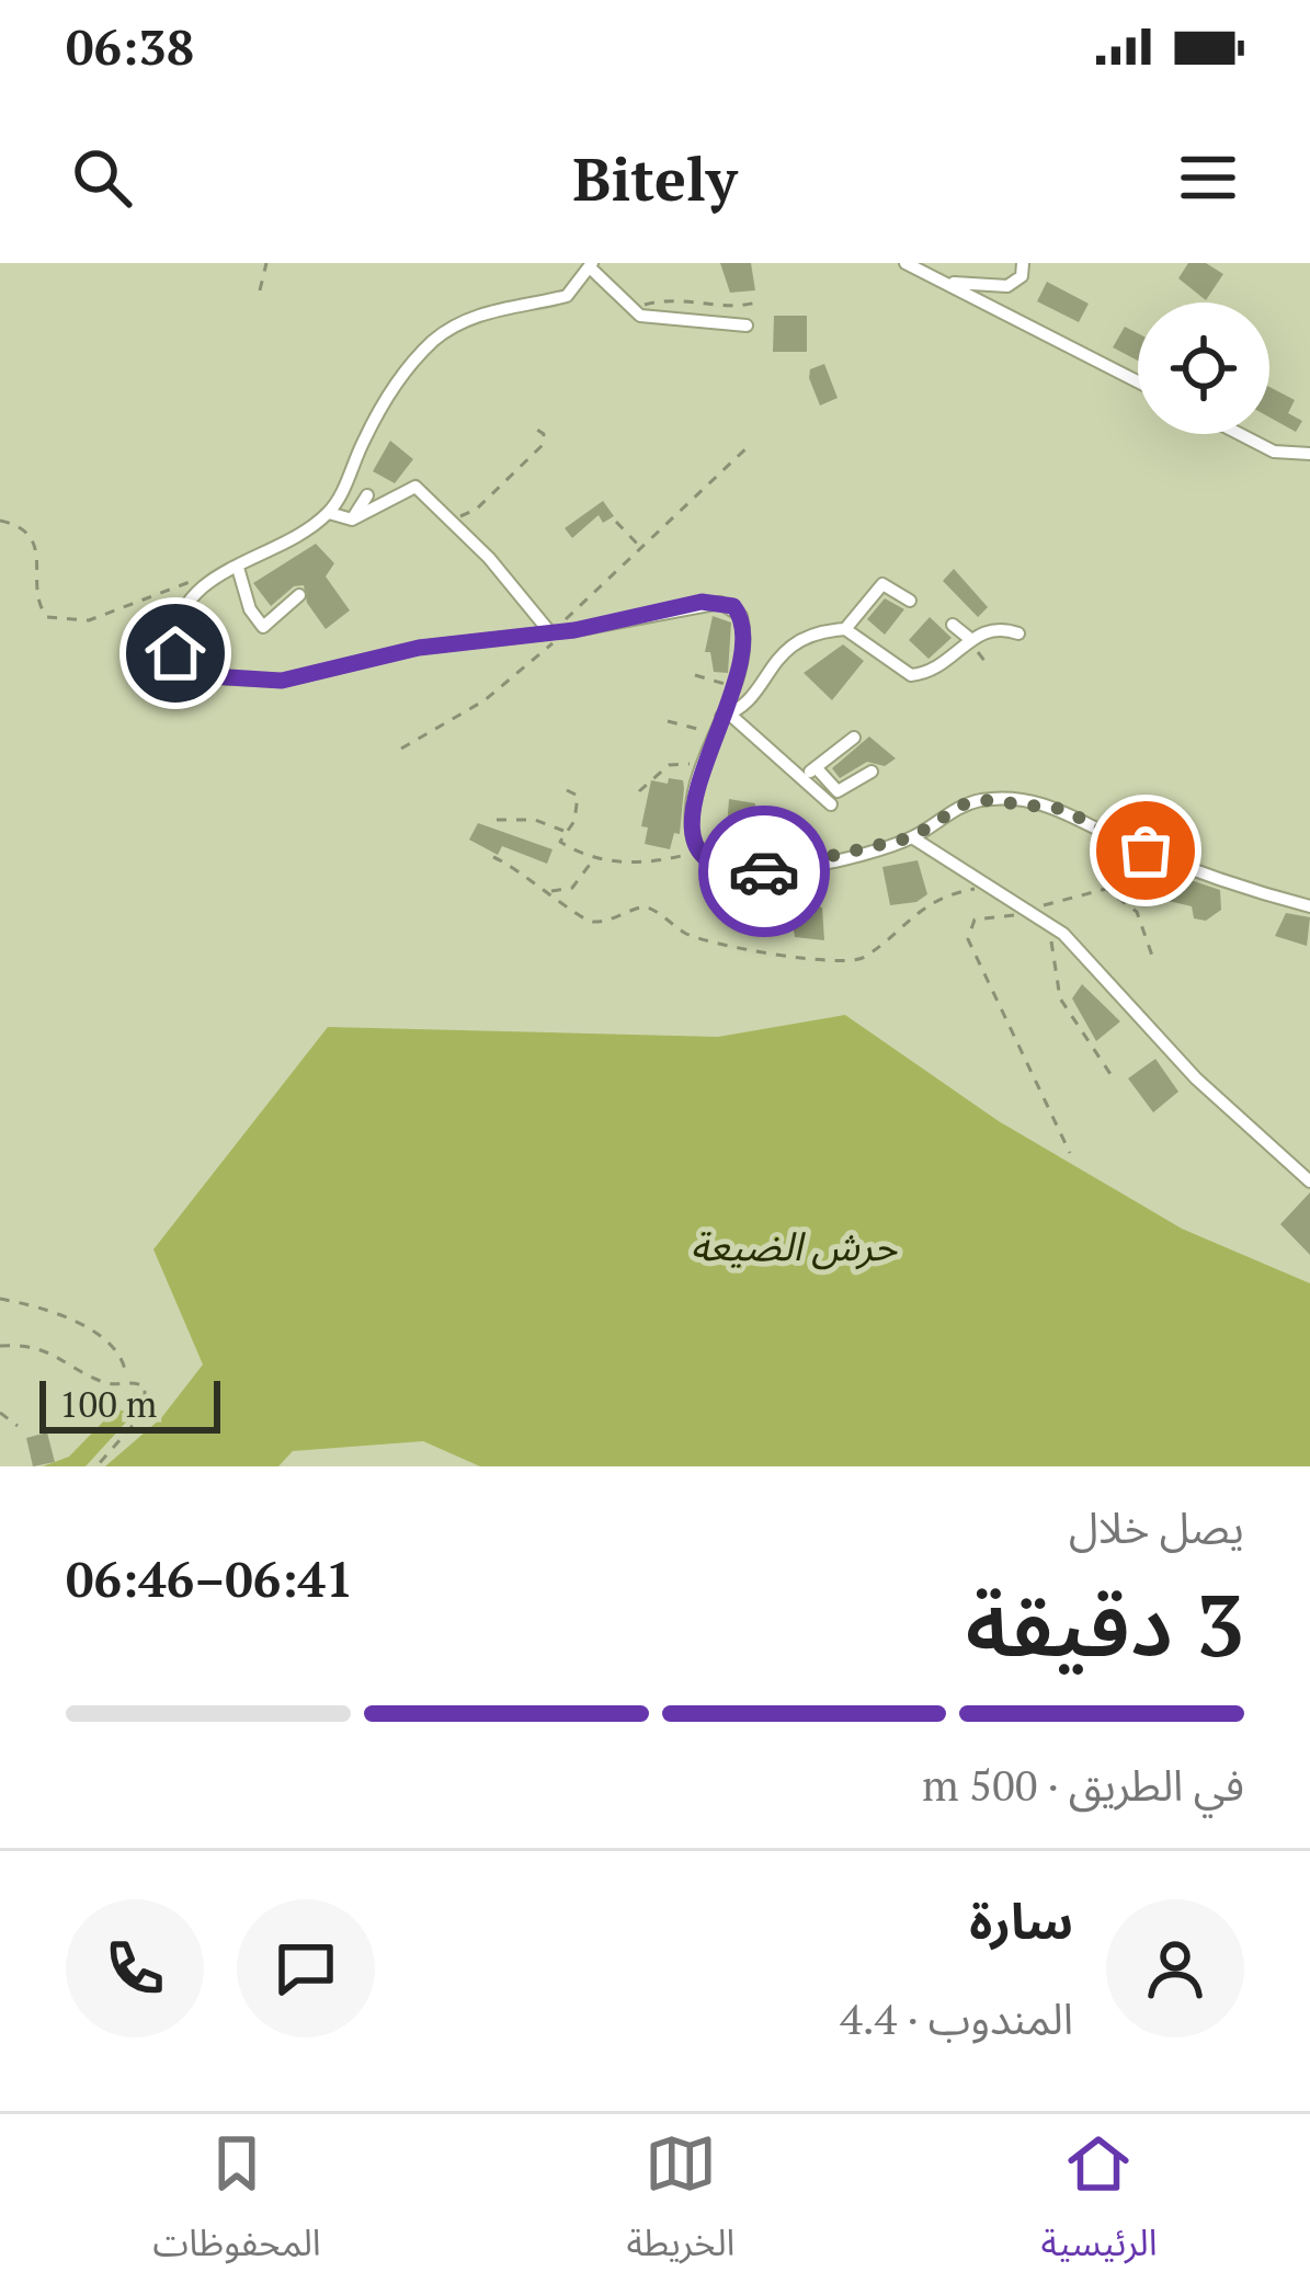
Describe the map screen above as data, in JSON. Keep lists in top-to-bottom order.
{
  "parks": ["حرش الضيعة"],
  "scale_bar": "100 m",
  "page": {
    "status": "06:38",
    "header": "Bitely",
    "scale": "100 m",
    "heading": ["3 دقيقة", "يصل خلال", "06:41–06:46"],
    "panel": ["سارة", "المندوب · 4.4"],
    "bar": "في الطريق · 500 m",
    "tabs": ["الرئيسية", "الخريطة", "المحفوظات"]
  }
}
